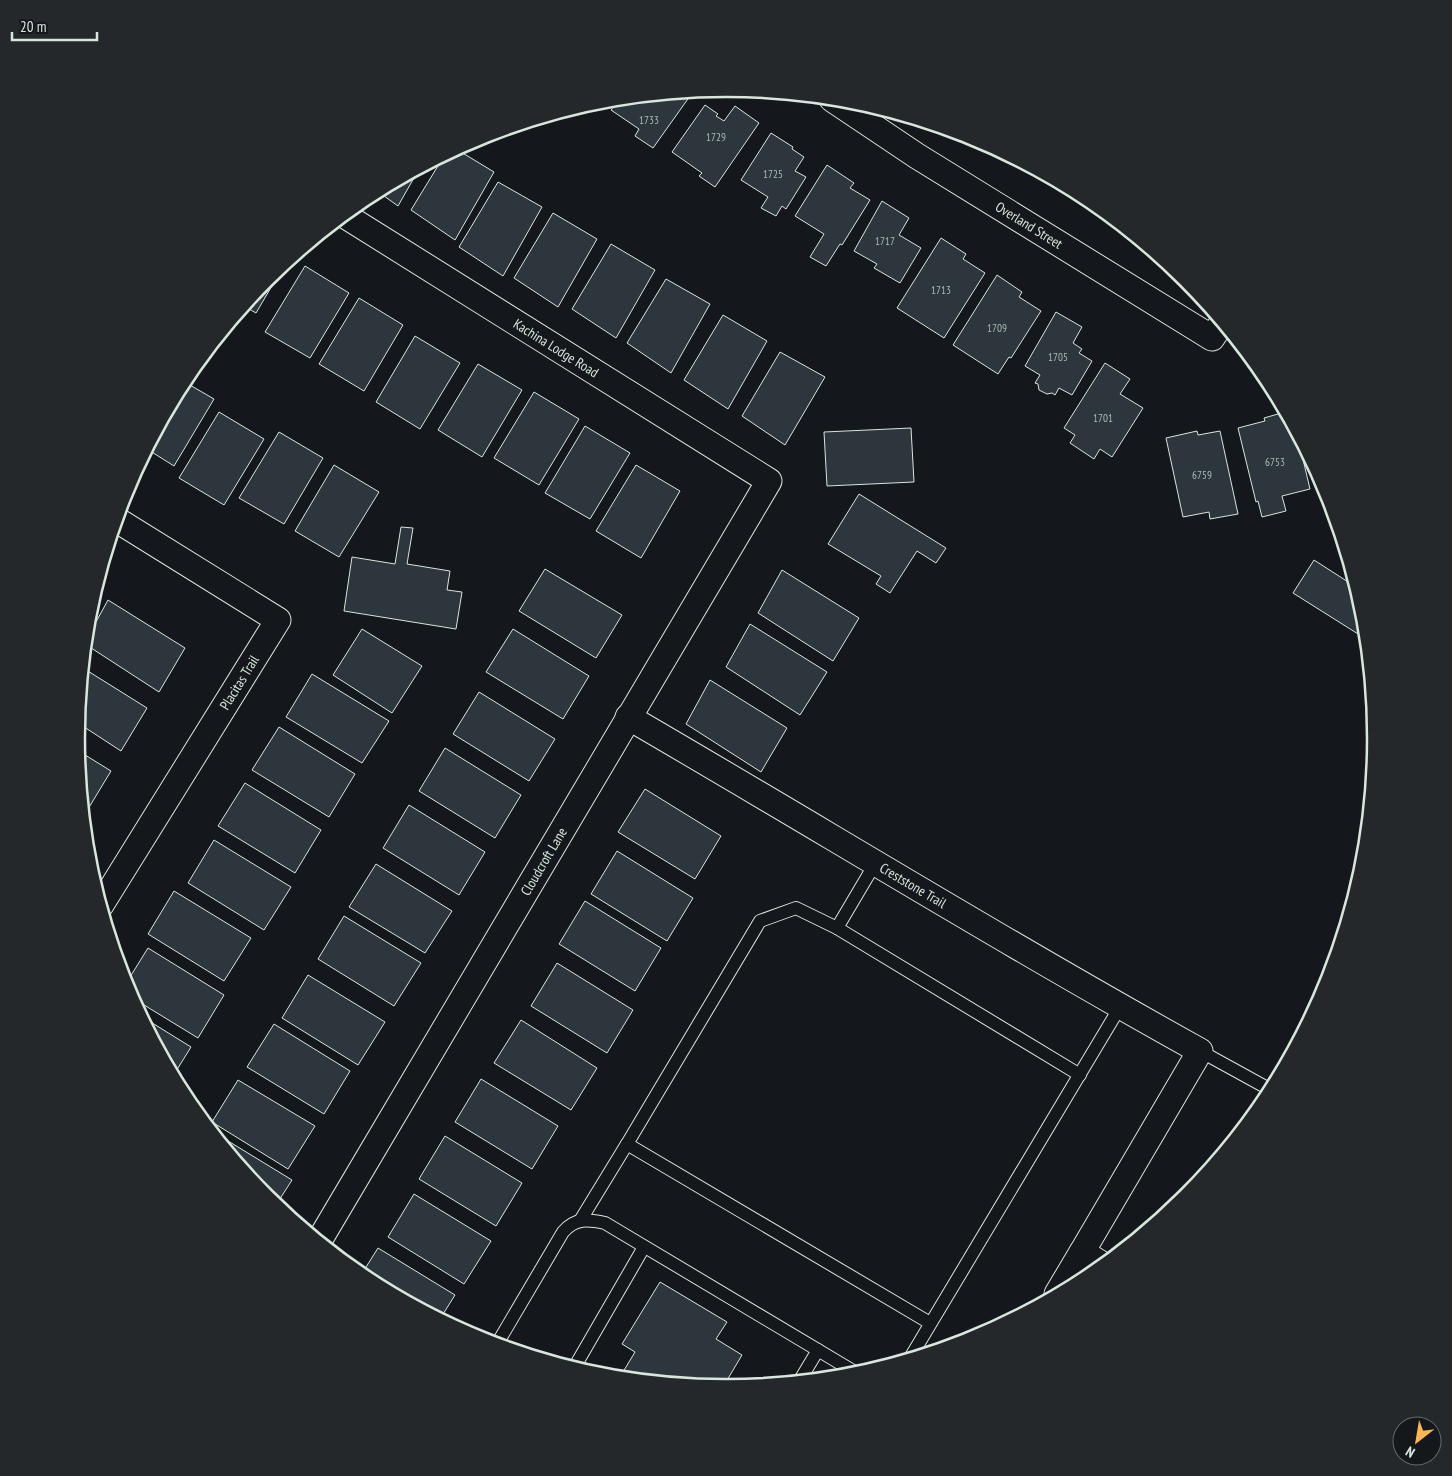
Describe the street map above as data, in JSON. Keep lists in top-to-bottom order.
{
  "streets": {
    "street": [
      "Overland Street",
      "Kachina Lodge Road",
      "Placitas Trail",
      "Cloudcroft Lane",
      "Creststone Trail"
    ]
  },
  "crossings": [
    ["Kachina Lodge Road", "Cloudcroft Lane"],
    ["Cloudcroft Lane", "Creststone Trail"]
  ],
  "house_numbers": [
    "1733",
    "1729",
    "1725",
    "1717",
    "1713",
    "1709",
    "1705",
    "1701",
    "6753",
    "6759"
  ],
  "scale_bar": "20 m",
  "north": "bottom left"
}
